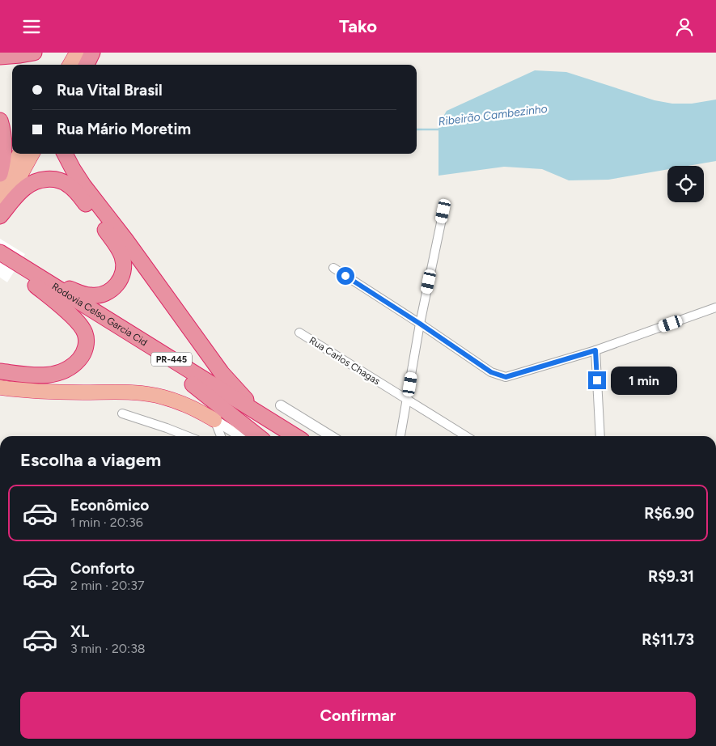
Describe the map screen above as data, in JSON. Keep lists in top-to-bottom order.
{
  "streets": {
    "highway": ["Rodovia Celso Garcia Cid", "PR-445"],
    "street": ["Rua Carlos Chagas"]
  },
  "water": ["Ribeirão Cambezinho"],
  "page": {
    "header": "Tako",
    "banner": ["Rua Vital Brasil", "Rua Mário Moretim"],
    "bubble": "1 min",
    "heading": "Escolha a viagem",
    "list": [
      {
        "name": "Econômico",
        "note": "1 min · 20:36",
        "value": "R$6.90"
      },
      {
        "name": "Conforto",
        "note": "2 min · 20:37",
        "value": "R$9.31"
      },
      {
        "name": "XL",
        "note": "3 min · 20:38",
        "value": "R$11.73"
      }
    ],
    "buttons": "Confirmar"
  }
}
